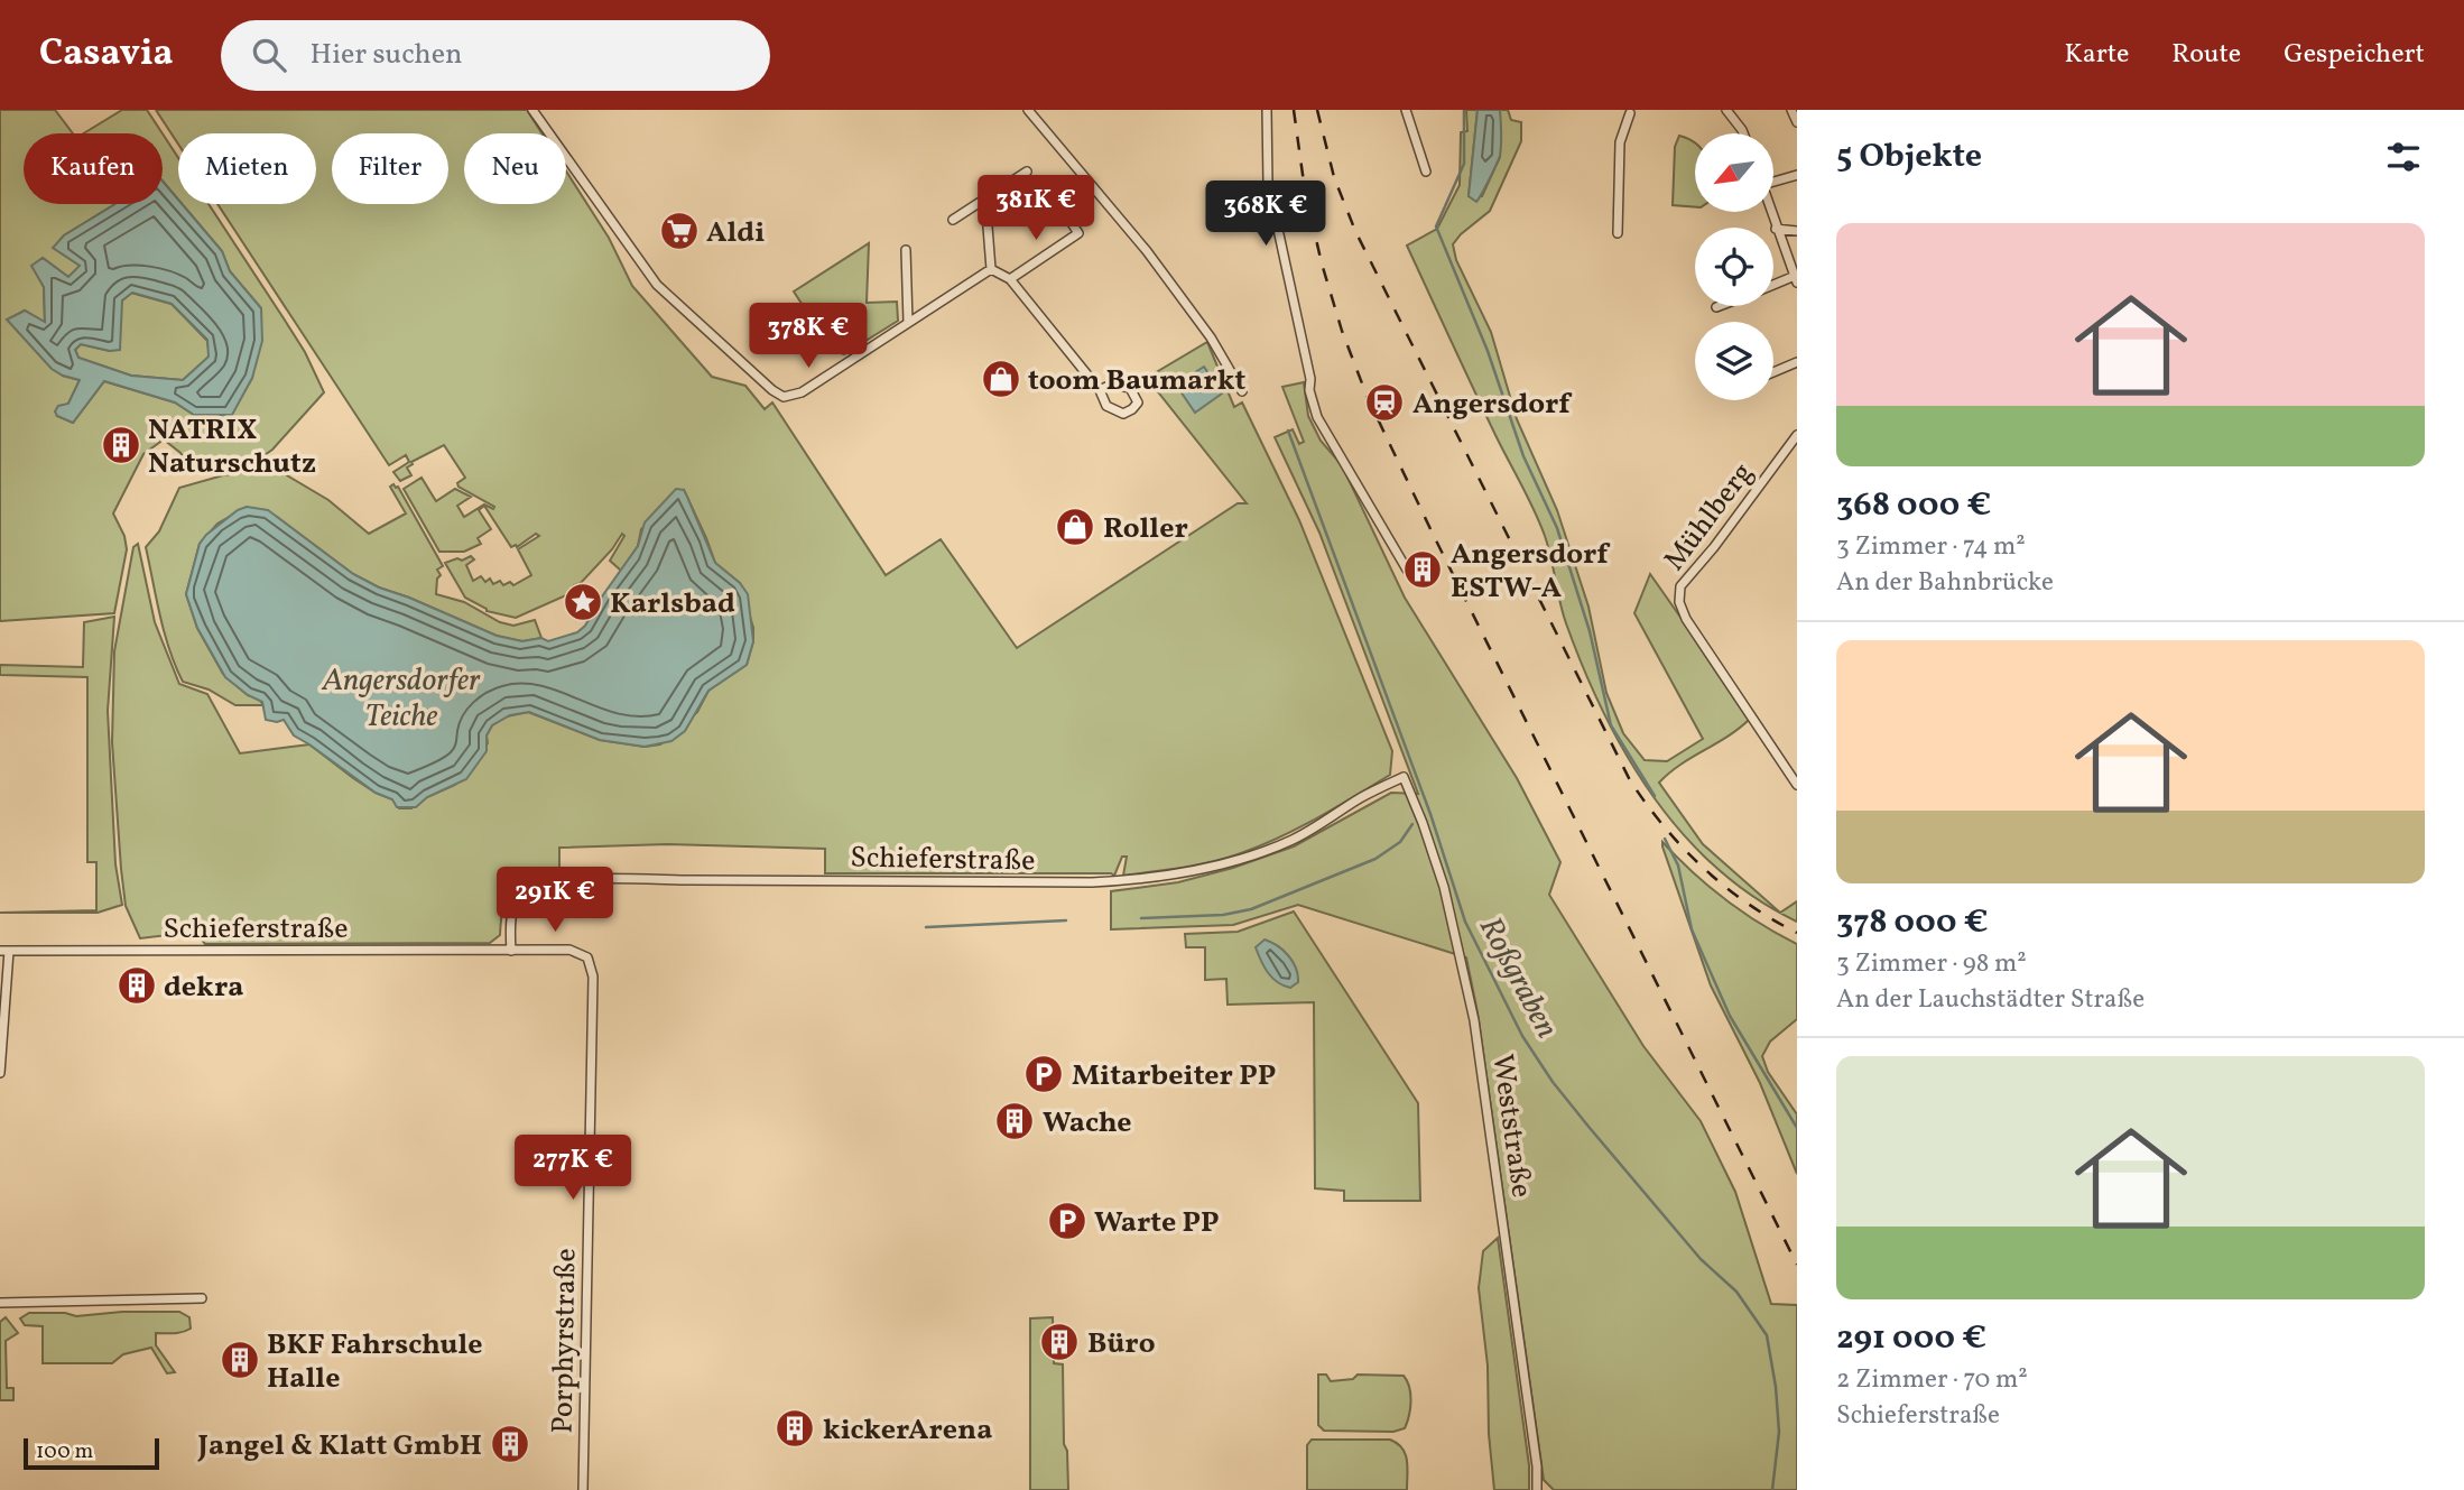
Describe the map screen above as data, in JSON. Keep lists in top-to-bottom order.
{
  "streets": {
    "street": [
      "Mühlberg",
      "Schieferstraße",
      "Weststraße",
      "Porphyrstraße"
    ]
  },
  "crossings": [
    ["Schieferstraße", "Weststraße"],
    ["Schieferstraße", "Porphyrstraße"]
  ],
  "water": ["Angersdorfer Teiche", "Roßgraben"],
  "places": {
    "supermarket": ["Aldi"],
    "shop": ["toom Baumarkt", "Roller"],
    "station": ["Angersdorf"],
    "building": [
      "NATRIX Naturschutz",
      "Angersdorf ESTW-A",
      "dekra",
      "Wache",
      "Büro",
      "BKF Fahrschule Halle",
      "kickerArena",
      "Jangel & Klatt GmbH"
    ],
    "place": ["Karlsbad"],
    "parking": ["Mitarbeiter PP", "Warte PP"]
  },
  "scale_bar": "100 m",
  "north": "bottom left",
  "page": {
    "header": "Casavia",
    "search": "Hier suchen",
    "nav": ["Karte", "Route", "Gespeichert"],
    "heading": "5 Objekte",
    "chip": [
      "Kaufen",
      "Mieten",
      "Filter",
      "Neu"
    ],
    "price": [
      "381K €",
      "368K €",
      "378K €",
      "291K €",
      "277K €"
    ],
    "list": [
      {
        "name": "368 000 €",
        "note": "3 Zimmer · 74 m² · An der Bahnbrücke"
      },
      {
        "name": "378 000 €",
        "note": "3 Zimmer · 98 m² · An der Lauchstädter Straße"
      },
      {
        "name": "291 000 €",
        "note": "2 Zimmer · 70 m² · Schieferstraße"
      }
    ],
    "scale": "100 m"
  }
}
